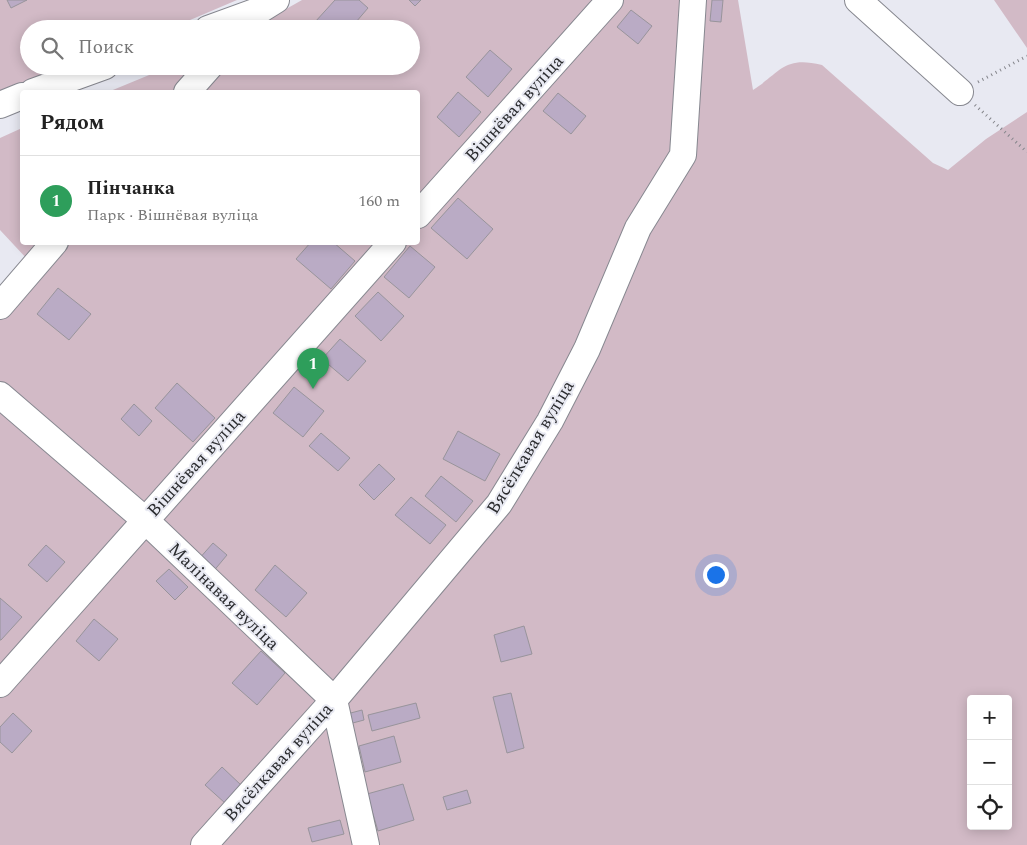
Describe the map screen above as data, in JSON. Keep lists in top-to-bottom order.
{
  "streets": {
    "street": ["Вішнёвая вуліца", "Вясёлкавая вуліца", "Малінавая вуліца"]
  },
  "crossings": [
    ["Вішнёвая вуліца", "Малінавая вуліца"],
    ["Вясёлкавая вуліца", "Малінавая вуліца"]
  ],
  "page": {
    "search": "Поиск",
    "heading": "Рядом",
    "list": [
      {
        "mark": "1",
        "name": "Пінчанка",
        "note": "Парк · Вішнёвая вуліца",
        "value": "160 m"
      }
    ],
    "pins": "1",
    "map_buttons": ["+", "−"]
  }
}
